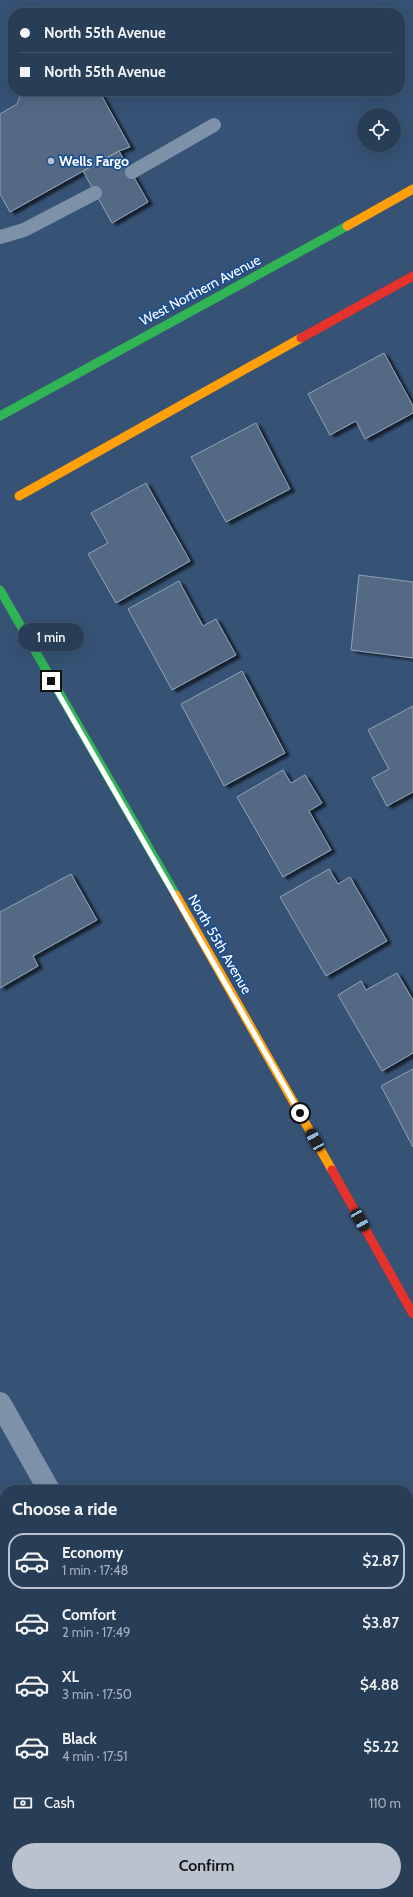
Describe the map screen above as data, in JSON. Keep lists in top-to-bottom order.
{
  "streets": {
    "street": ["West Northern Avenue", "North 55th Avenue"]
  },
  "places": ["Wells Fargo"],
  "page": {
    "banner": ["North 55th Avenue", "North 55th Avenue"],
    "bubble": "1 min",
    "heading": "Choose a ride",
    "list": [
      {
        "name": "Economy",
        "note": "1 min · 17:48",
        "value": "$2.87"
      },
      {
        "name": "Comfort",
        "note": "2 min · 17:49",
        "value": "$3.87"
      },
      {
        "name": "XL",
        "note": "3 min · 17:50",
        "value": "$4.88"
      },
      {
        "name": "Black",
        "note": "4 min · 17:51",
        "value": "$5.22"
      }
    ],
    "pay": ["Cash", "110 m"],
    "buttons": "Confirm"
  }
}
